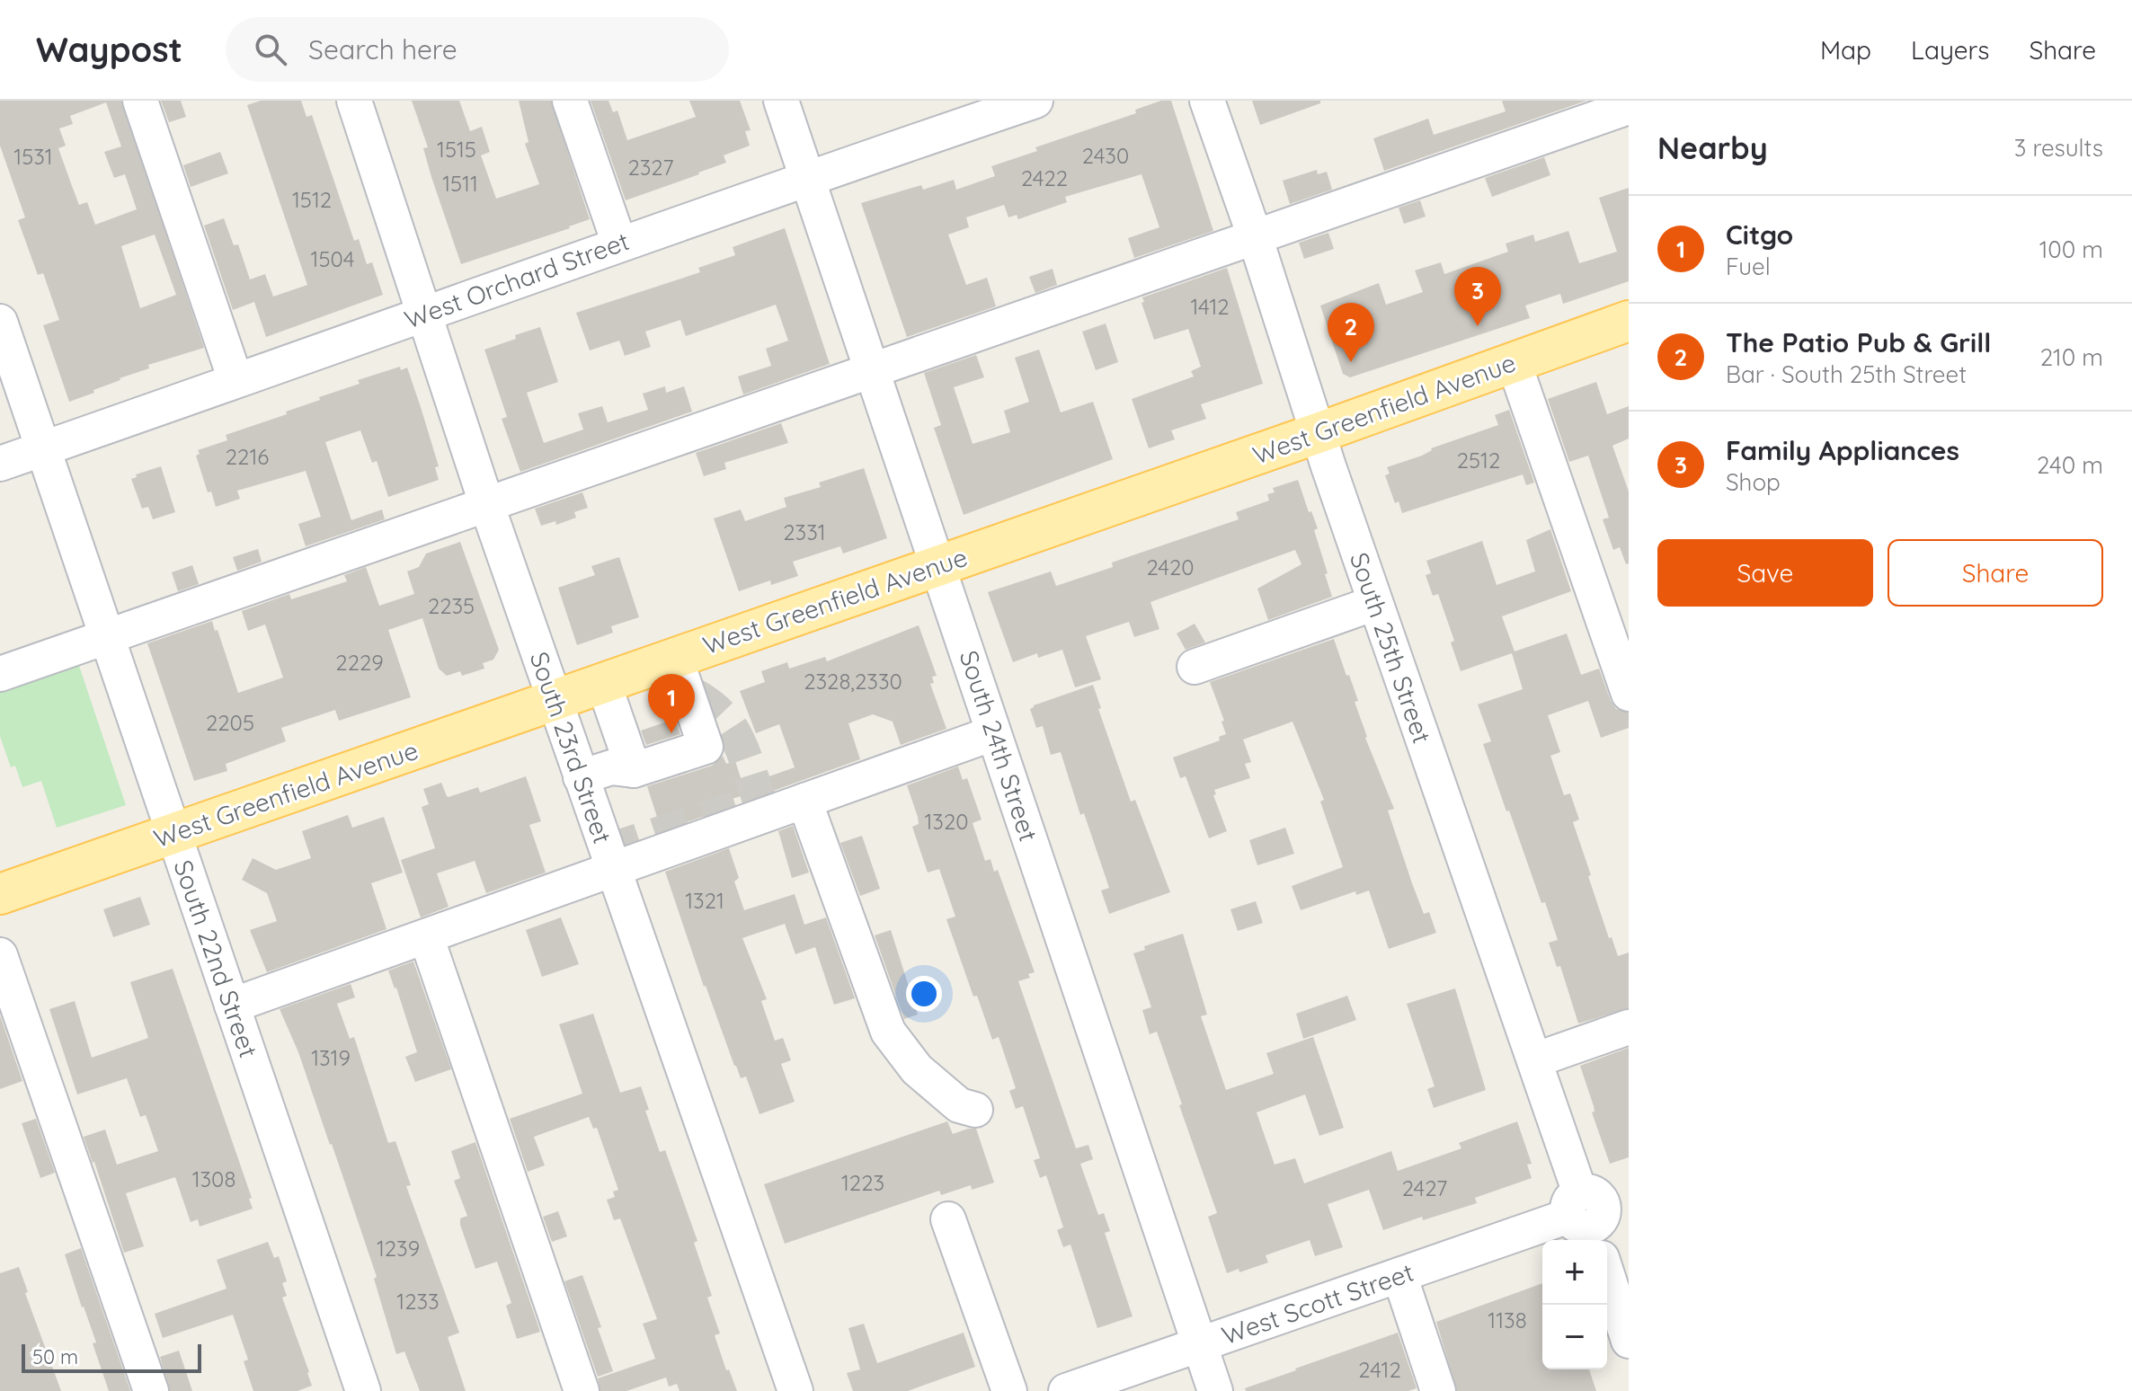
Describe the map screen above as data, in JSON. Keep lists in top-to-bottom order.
{
  "streets": {
    "main road": ["West Greenfield Avenue"],
    "street": [
      "West Orchard Street",
      "South 25th Street",
      "South 24th Street",
      "South 23rd Street",
      "South 22nd Street",
      "West Scott Street"
    ]
  },
  "crossings": [
    ["West Orchard Street", "South 24th Street"],
    ["West Orchard Street", "South 23rd Street"],
    ["West Orchard Street", "South 22nd Street"],
    ["West Greenfield Avenue", "South 25th Street"],
    ["West Greenfield Avenue", "South 24th Street"],
    ["West Greenfield Avenue", "South 23rd Street"],
    ["West Greenfield Avenue", "South 22nd Street"],
    ["South 25th Street", "West Scott Street"],
    ["South 24th Street", "West Scott Street"]
  ],
  "house_numbers": [
    "1515",
    "2430",
    "1531",
    "2327",
    "2422",
    "1511",
    "1512",
    "1504",
    "1412",
    "2216",
    "2512",
    "2331",
    "2420",
    "2235",
    "2229",
    "2328,2330",
    "2205",
    "1320",
    "1321",
    "1319",
    "1308",
    "1223",
    "2427",
    "1239",
    "1233",
    "1138",
    "2412"
  ],
  "scale_bar": "50 m",
  "page": {
    "header": "Waypost",
    "search": "Search here",
    "nav": ["Map", "Layers", "Share"],
    "heading": ["Nearby", "3 results"],
    "list": [
      {
        "mark": "1",
        "name": "Citgo",
        "note": "Fuel",
        "value": "100 m"
      },
      {
        "mark": "2",
        "name": "The Patio Pub & Grill",
        "note": "Bar · South 25th Street",
        "value": "210 m"
      },
      {
        "mark": "3",
        "name": "Family Appliances",
        "note": "Shop",
        "value": "240 m"
      }
    ],
    "pins": ["3", "2", "1"],
    "buttons": ["Save", "Share"],
    "map_buttons": ["+", "−"],
    "scale": "50 m"
  }
}
